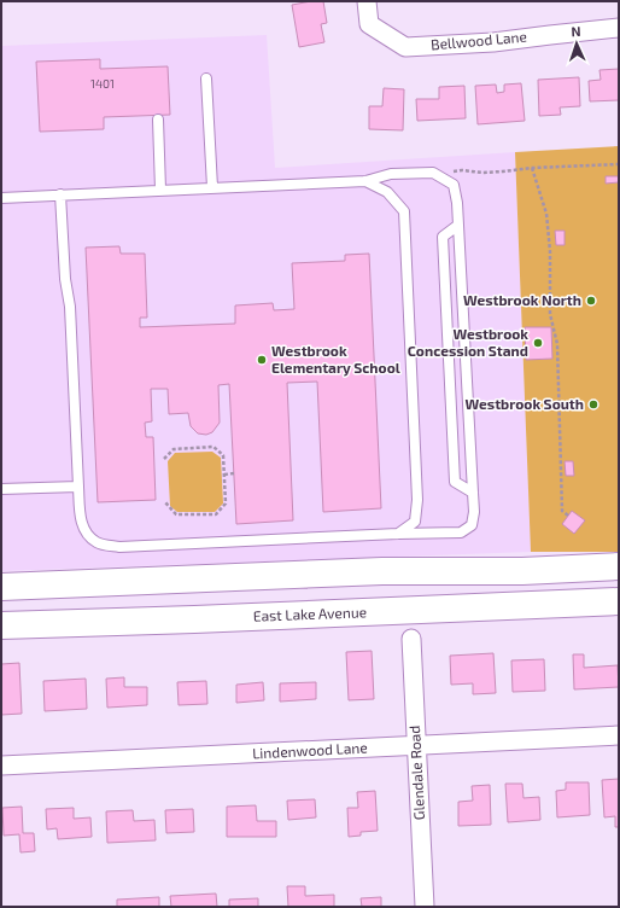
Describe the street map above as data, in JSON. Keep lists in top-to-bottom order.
{
  "streets": {
    "main road": ["East Lake Avenue"],
    "street": ["Bellwood Lane", "Lindenwood Lane", "Glendale Road"]
  },
  "crossings": [
    ["Lindenwood Lane", "Glendale Road"]
  ],
  "places": [
    "Westbrook North",
    "Westbrook Concession Stand",
    "Westbrook Elementary School",
    "Westbrook South"
  ],
  "house_numbers": ["1401"],
  "north": "top"
}
